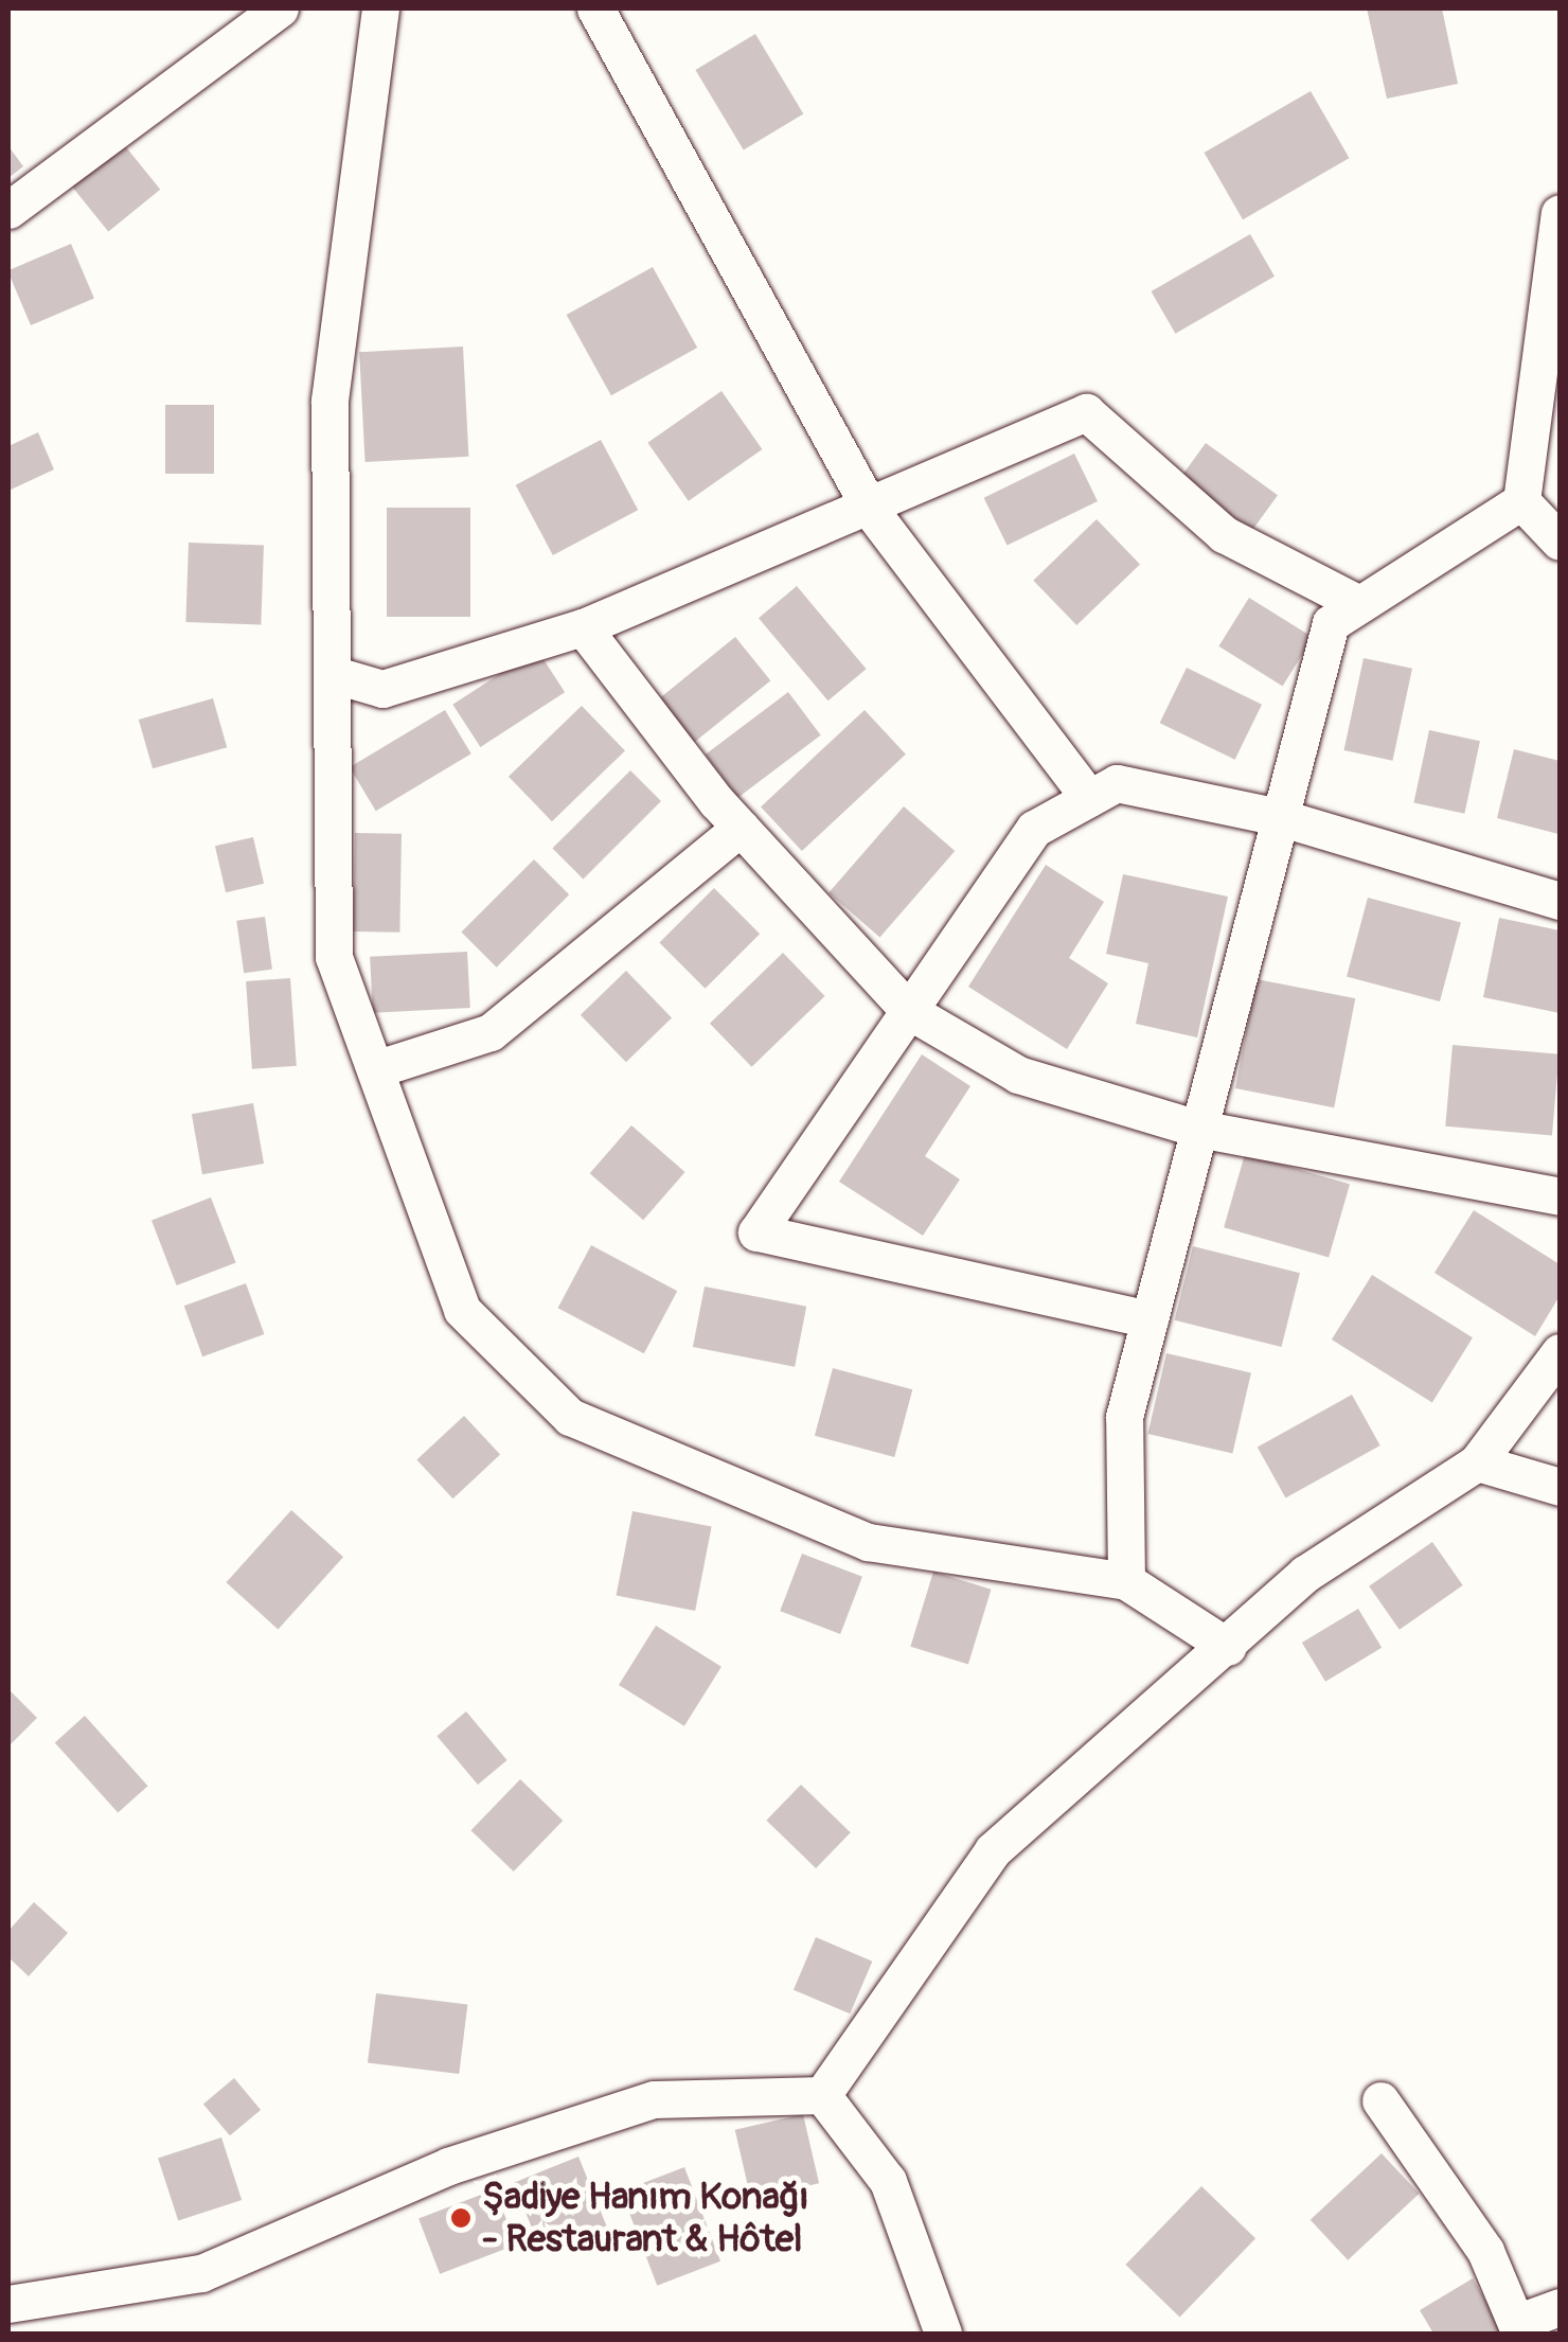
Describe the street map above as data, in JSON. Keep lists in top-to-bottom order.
{
  "places": ["Şadiye Hanım Konağı - Restaurant & Hôtel"]
}
